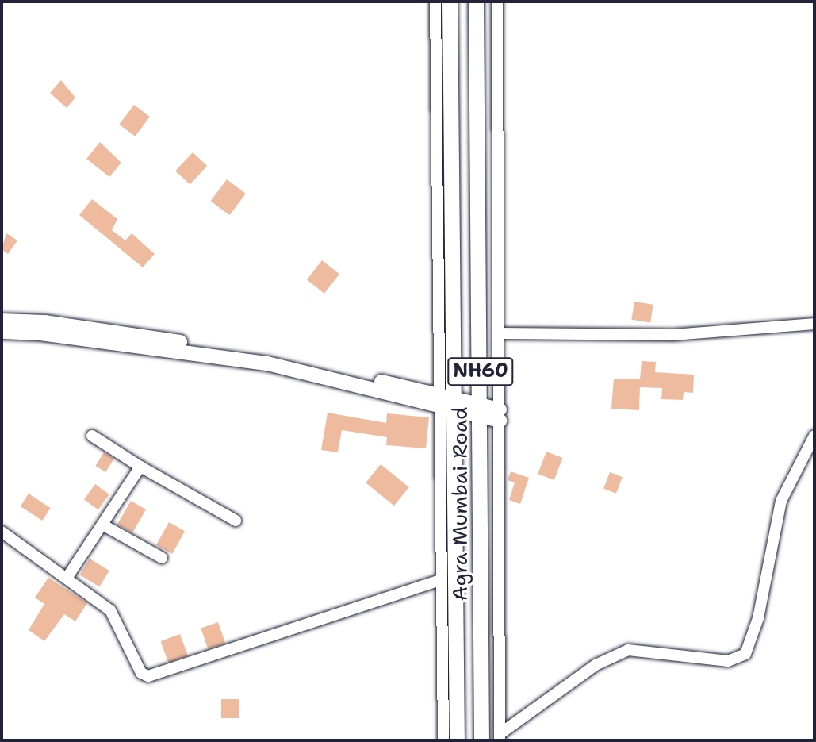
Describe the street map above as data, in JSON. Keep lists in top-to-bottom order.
{
  "streets": {
    "highway": ["NH60", "Agra Mumbai Road"]
  }
}
